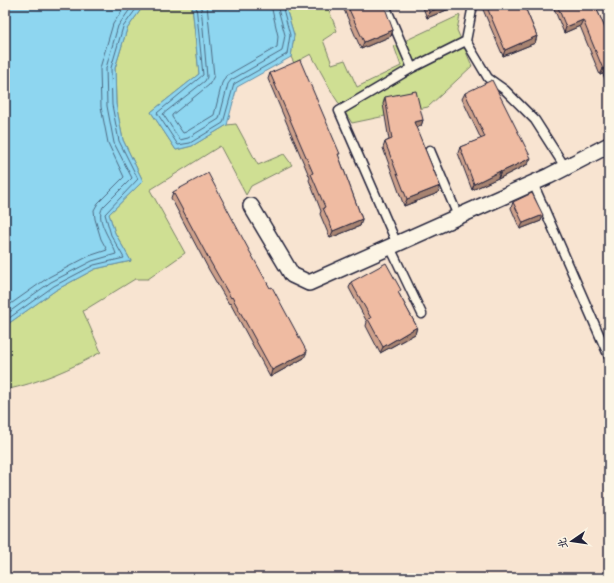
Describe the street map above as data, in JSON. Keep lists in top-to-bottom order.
{
  "north": "left"
}
